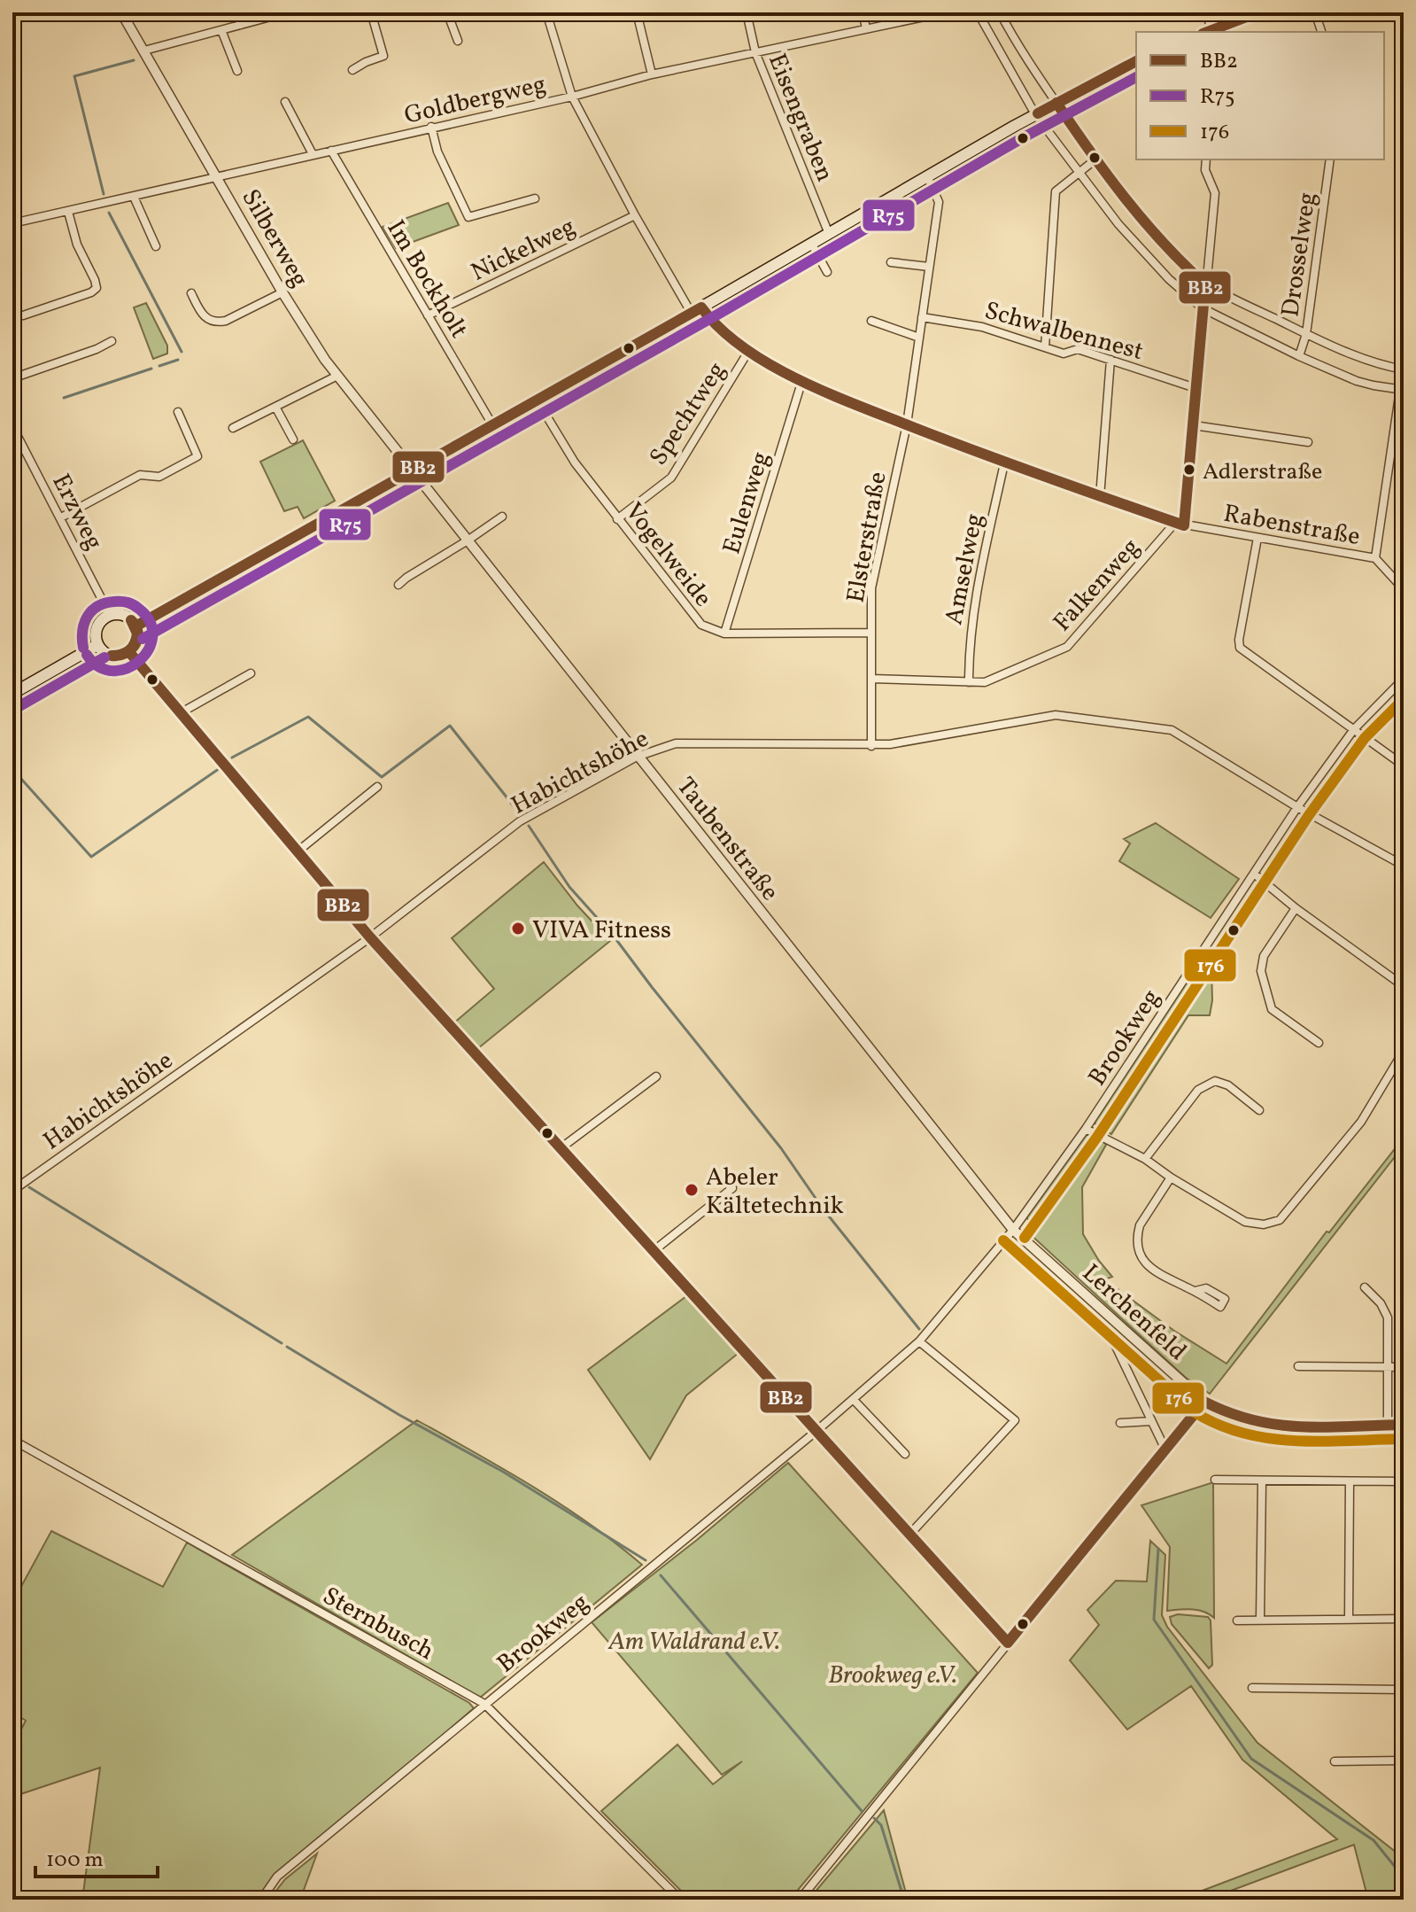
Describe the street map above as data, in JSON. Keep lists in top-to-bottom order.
{
  "streets": {
    "street": [
      "Goldbergweg",
      "Eisengraben",
      "Silberweg",
      "Nickelweg",
      "Drosselweg",
      "Im Bockholt",
      "Schwalbennest",
      "Spechtweg",
      "Eulenweg",
      "Erzweg",
      "Rabenstraße",
      "Elsterstraße",
      "Vogelweide",
      "Amselweg",
      "Falkenweg",
      "Habichtshöhe",
      "Taubenstraße",
      "Brookweg",
      "Lerchenfeld",
      "Sternbusch"
    ]
  },
  "crossings": [
    ["Goldbergweg", "Eisengraben"],
    ["Goldbergweg", "Silberweg"],
    ["Goldbergweg", "Im Bockholt"],
    ["Goldbergweg", "Rabenstraße"],
    ["Silberweg", "Taubenstraße"],
    ["Nickelweg", "Im Bockholt"],
    ["Nickelweg", "Rabenstraße"],
    ["Schwalbennest", "Elsterstraße"],
    ["Spechtweg", "Rabenstraße"],
    ["Spechtweg", "Vogelweide"],
    ["Eulenweg", "Rabenstraße"],
    ["Eulenweg", "Vogelweide"],
    ["Rabenstraße", "Elsterstraße"],
    ["Rabenstraße", "Amselweg"],
    ["Rabenstraße", "Falkenweg"],
    ["Elsterstraße", "Vogelweide"],
    ["Elsterstraße", "Falkenweg"],
    ["Elsterstraße", "Habichtshöhe"],
    ["Amselweg", "Falkenweg"],
    ["Habichtshöhe", "Taubenstraße"],
    ["Habichtshöhe", "Brookweg"],
    ["Taubenstraße", "Brookweg"],
    ["Taubenstraße", "Lerchenfeld"],
    ["Brookweg", "Lerchenfeld"],
    ["Brookweg", "Sternbusch"]
  ],
  "parks": ["Am Waldrand e.V.", "Brookweg e.V."],
  "places": ["Adlerstraße", "VIVA Fitness", "Abeler Kältetechnik"],
  "lines": ["transit line BB2", "transit line R75", "transit line 176"],
  "legend": ["BB2", "R75", "176"],
  "scale_bar": "100 m"
}
